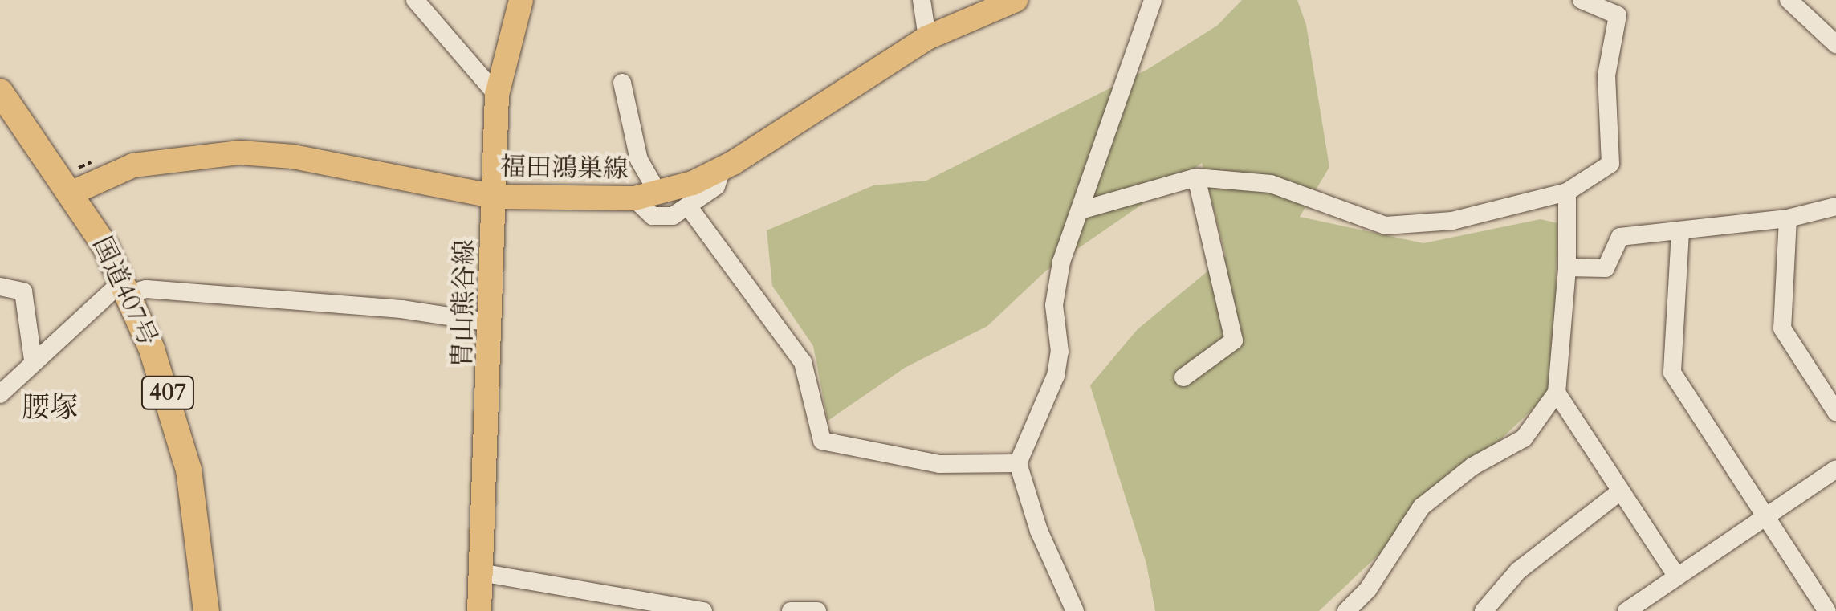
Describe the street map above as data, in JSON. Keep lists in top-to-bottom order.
{
  "streets": {
    "highway": ["国道407号", "407"],
    "main road": ["福田鴻巣線", "胄山熊谷線"]
  },
  "crossings": [
    ["福田鴻巣線", "国道407号"],
    ["福田鴻巣線", "胄山熊谷線"]
  ],
  "districts": ["腰塚"]
}
